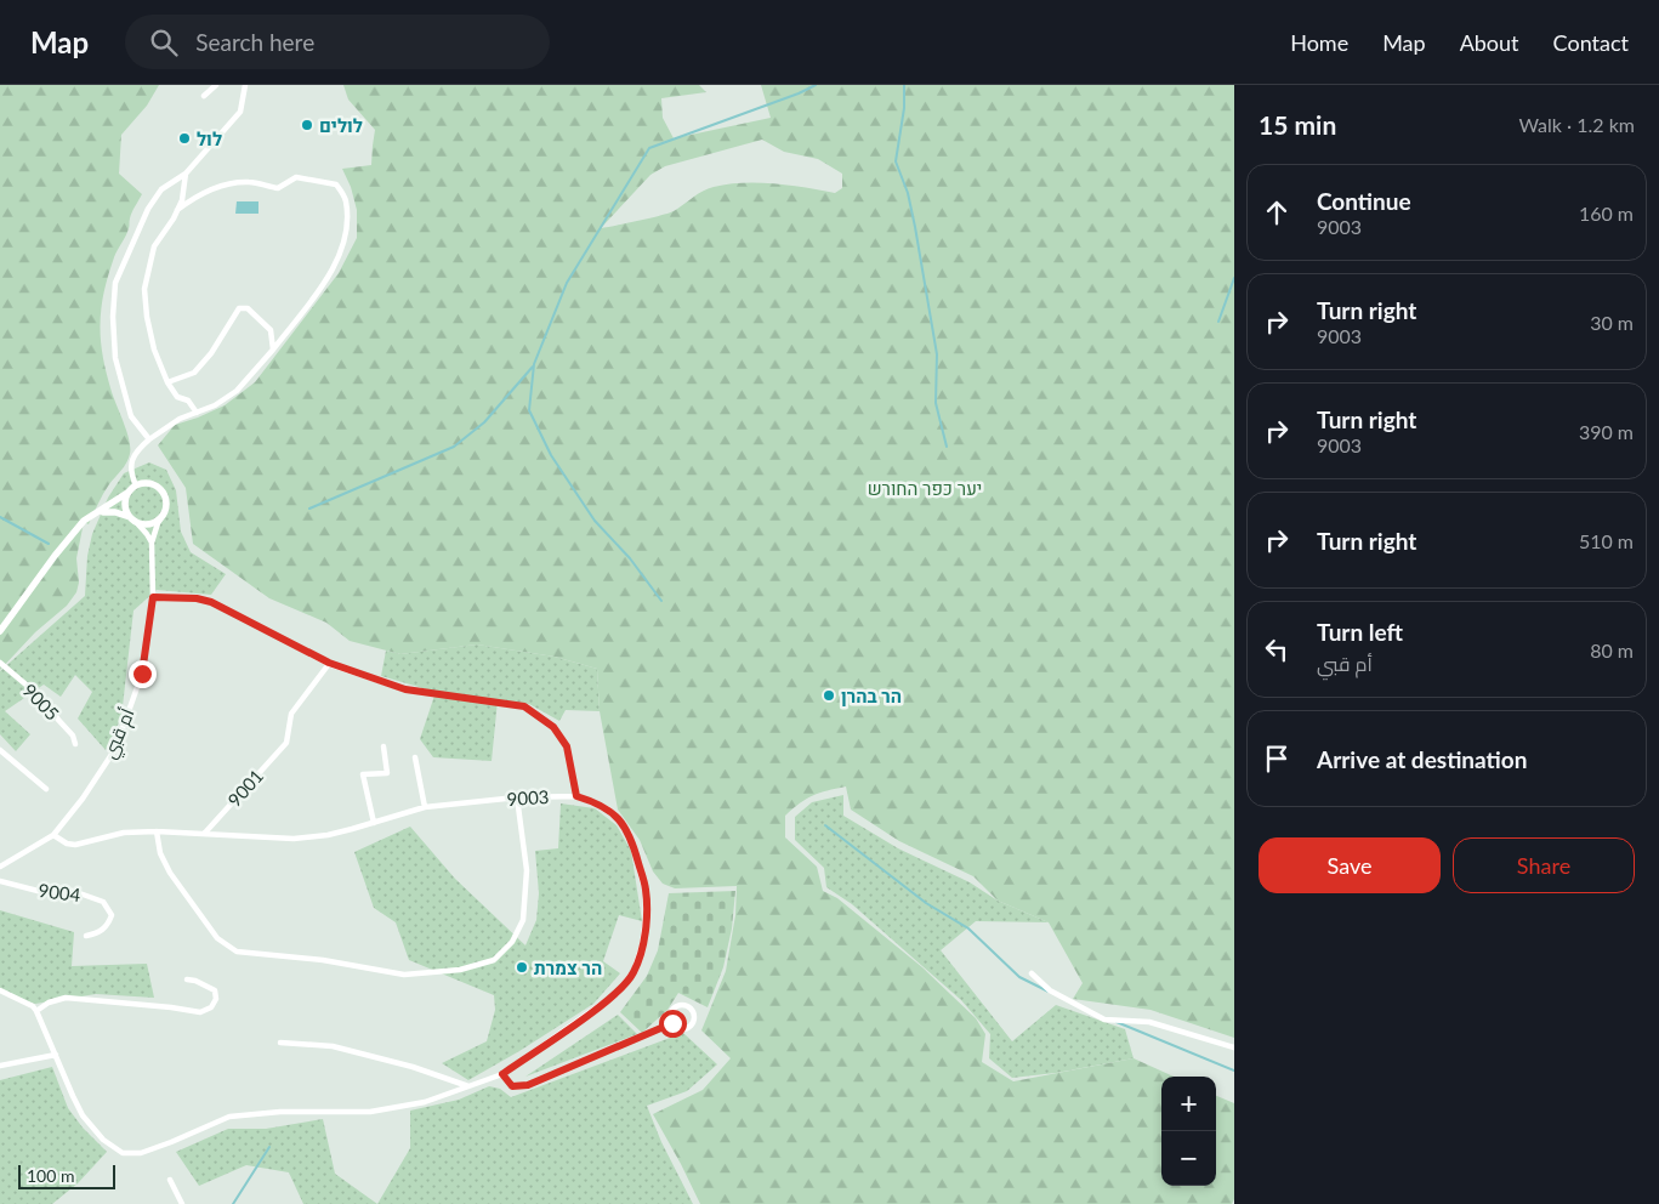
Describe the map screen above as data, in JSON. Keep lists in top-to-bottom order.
{
  "streets": {
    "street": [
      "9005",
      "أم قبي",
      "9001",
      "9003",
      "9004"
    ]
  },
  "crossings": [
    ["أم قبي", "9003"],
    ["9001", "9003"]
  ],
  "parks": ["יער כפר החורש"],
  "places": [
    "לולים",
    "לול",
    "הר בהרן",
    "הר צמרת"
  ],
  "scale_bar": "100 m",
  "page": {
    "header": "Map",
    "search": "Search here",
    "nav": [
      "Home",
      "Map",
      "About",
      "Contact"
    ],
    "heading": ["15 min", "Walk · 1.2 km"],
    "list": [
      ["Continue", "9003", "160 m"],
      ["Turn right", "9003", "30 m"],
      ["Turn right", "9003", "390 m"],
      ["Turn right", "510 m"],
      ["Turn left", "أم قبي", "80 m"],
      "Arrive at destination"
    ],
    "buttons": ["Save", "Share"],
    "map_buttons": ["+", "−"],
    "scale": "100 m"
  }
}
